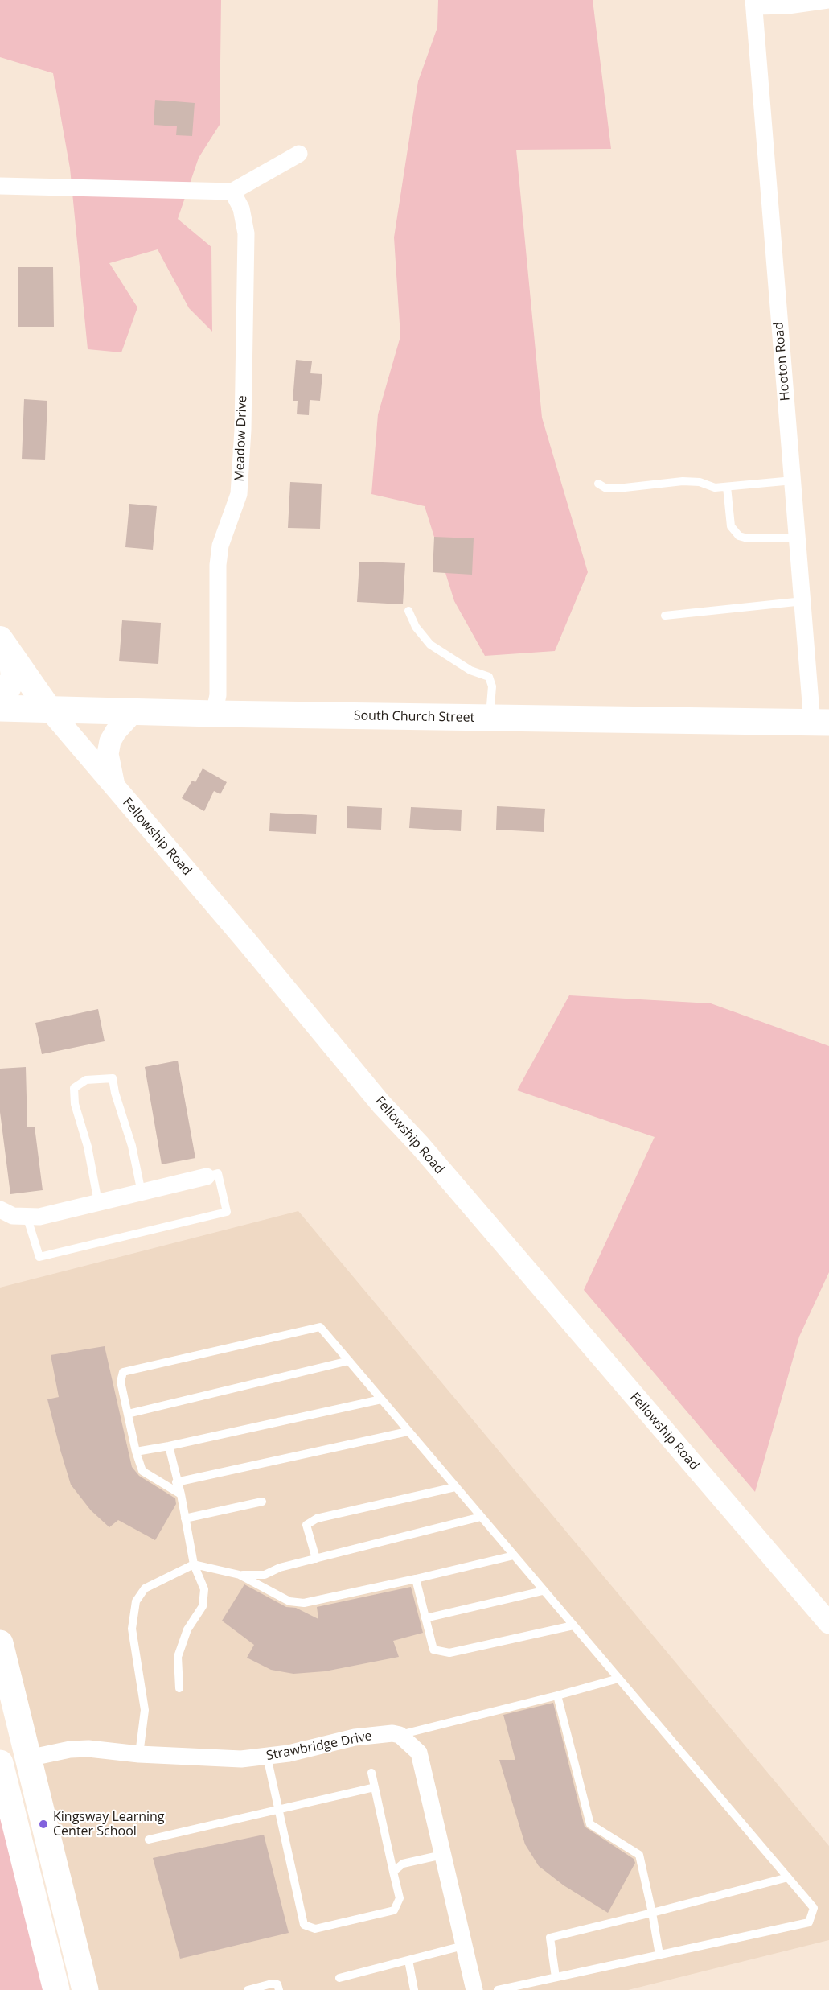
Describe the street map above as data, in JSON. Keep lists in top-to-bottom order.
{
  "streets": {
    "main road": ["South Church Street", "Fellowship Road"],
    "street": ["Hooton Road", "Meadow Drive", "Strawbridge Drive"]
  },
  "crossings": [
    ["Hooton Road", "South Church Street"],
    ["Meadow Drive", "South Church Street"],
    ["South Church Street", "Fellowship Road"]
  ],
  "places": ["Kingsway Learning Center School"]
}
